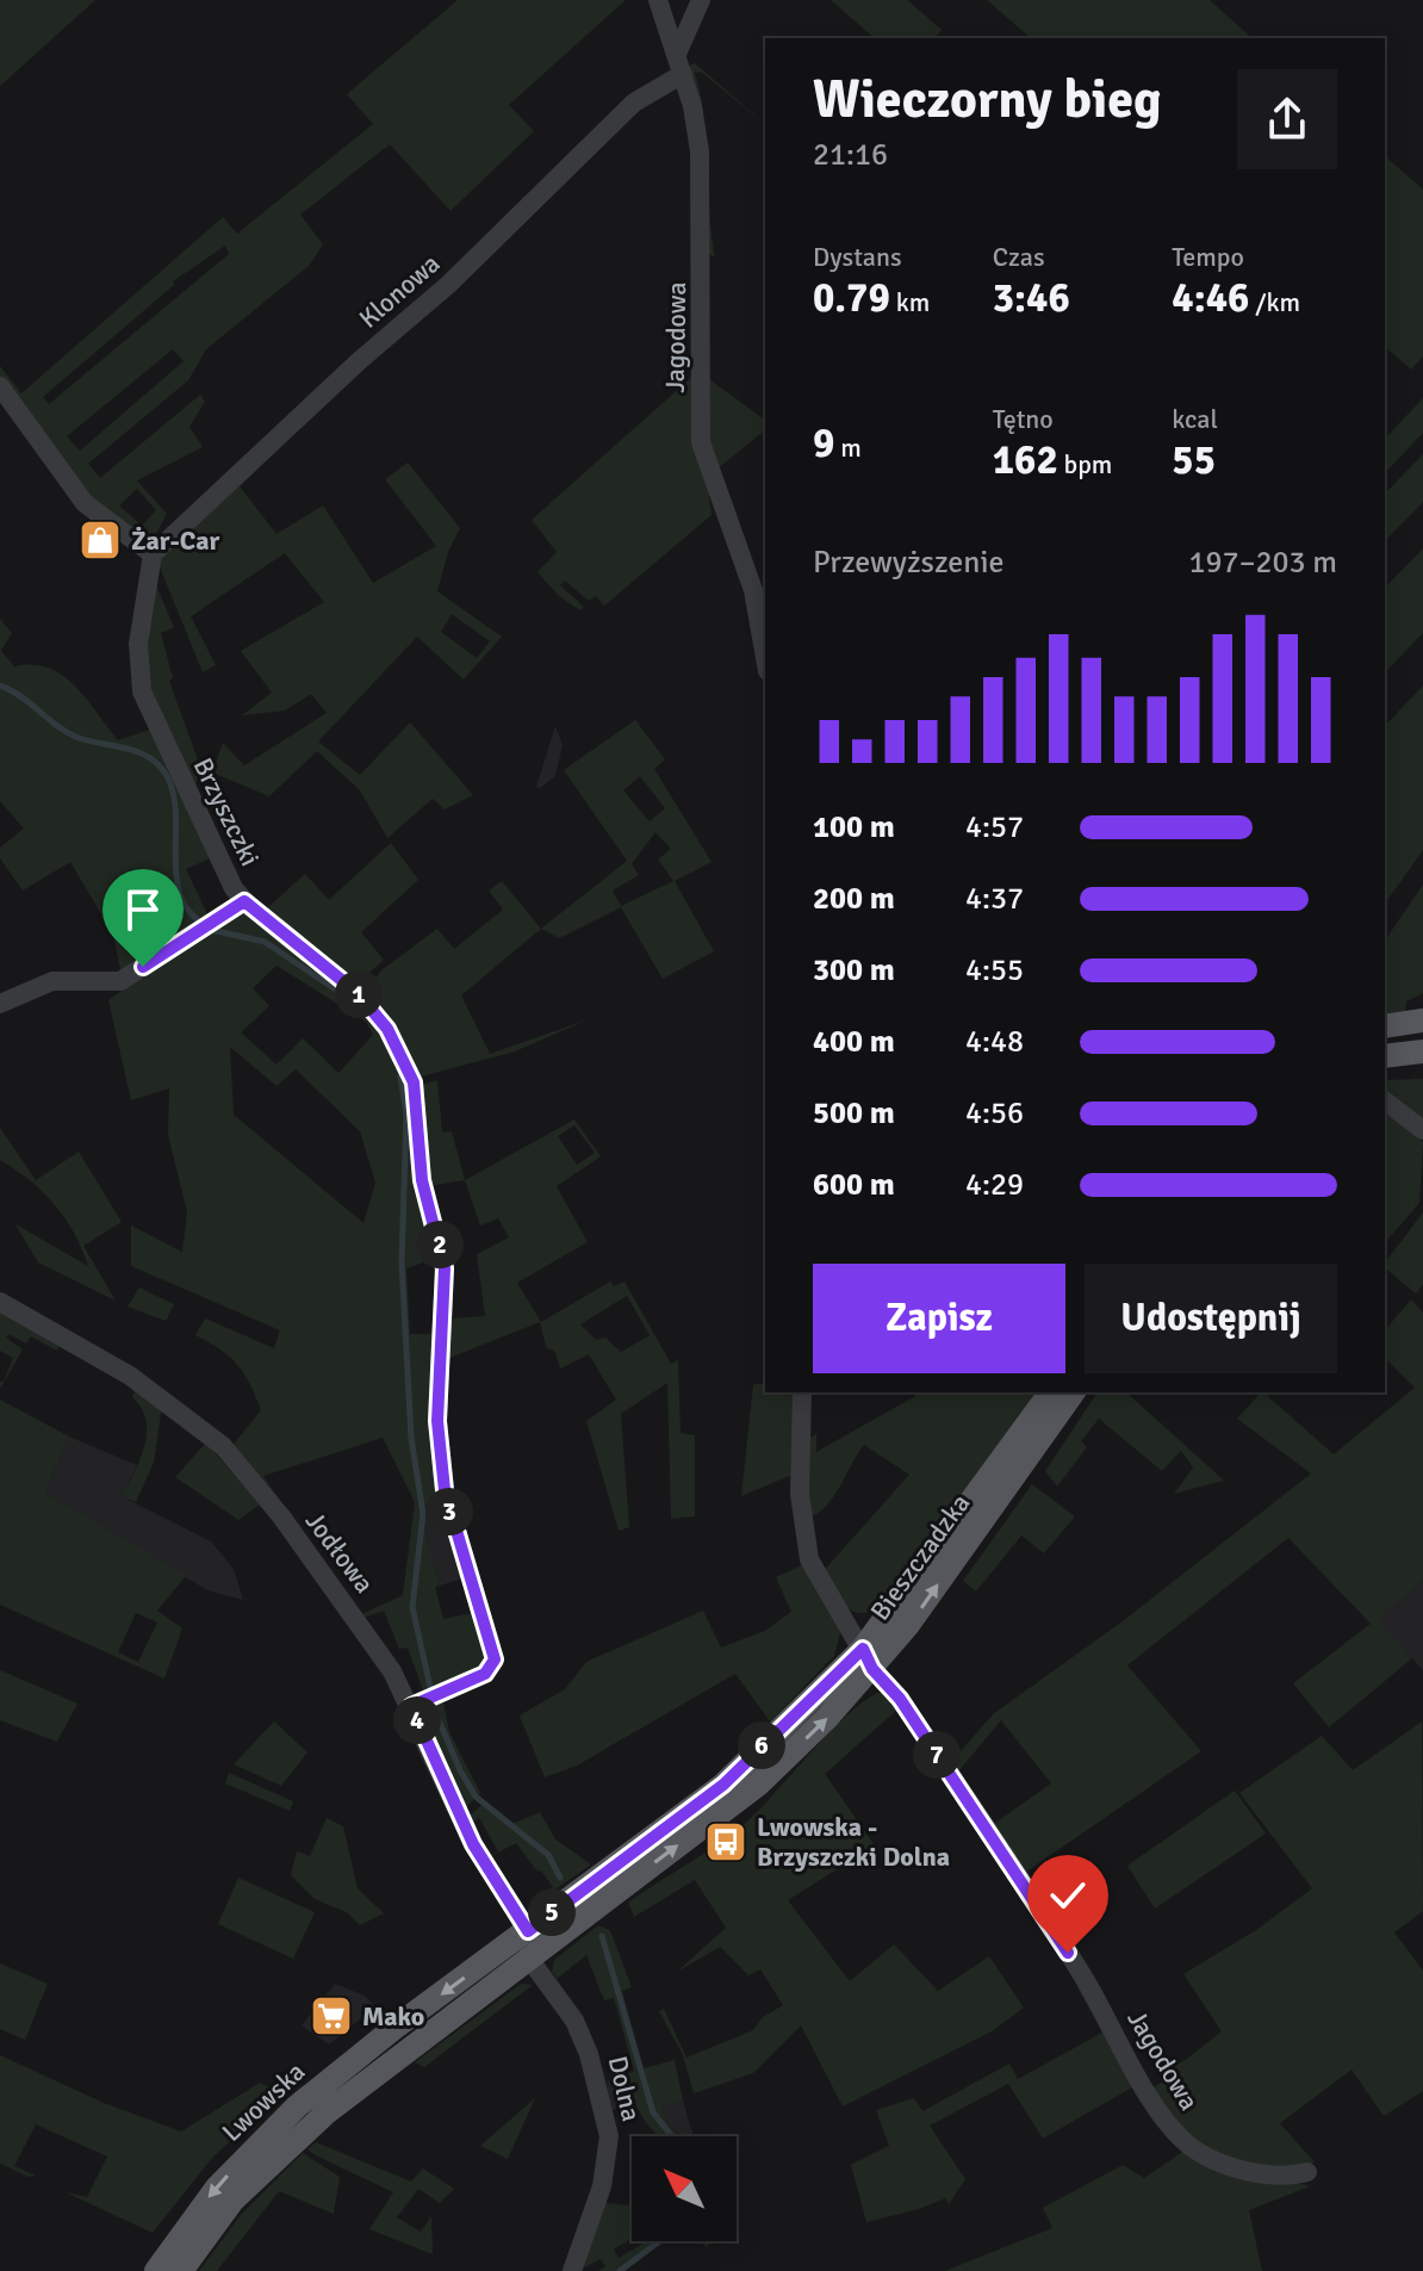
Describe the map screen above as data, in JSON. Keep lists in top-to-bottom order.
{
  "streets": {
    "main road": ["Bieszczadzka", "Lwowska"],
    "street": [
      "Klonowa",
      "Jagodowa",
      "Brzyszczki",
      "Jodłowa",
      "Dolna"
    ]
  },
  "crossings": [
    ["Klonowa", "Jagodowa"],
    ["Klonowa", "Brzyszczki"],
    ["Jagodowa", "Bieszczadzka"],
    ["Brzyszczki", "Jodłowa"],
    ["Jodłowa", "Bieszczadzka"],
    ["Jodłowa", "Lwowska"],
    ["Bieszczadzka", "Dolna"],
    ["Bieszczadzka", "Lwowska"],
    ["Dolna", "Lwowska"]
  ],
  "places": {
    "shop": ["Żar-Car"],
    "bus stop": ["Lwowska - Brzyszczki Dolna"],
    "supermarket": ["Mako"]
  },
  "north": "top left",
  "page": {
    "heading": ["Wieczorny bieg", "21:16"],
    "stats": [
      ["Dystans", "0.79 km"],
      ["Czas", "3:46"],
      ["Tempo", "4:46 /km"],
      ["9 m"],
      ["Tętno", "162 bpm"],
      ["kcal", "55"]
    ],
    "chart": ["Przewyższenie", "197–203 m"],
    "list": [
      {
        "name": "100 m",
        "note": "4:57"
      },
      {
        "name": "200 m",
        "note": "4:37"
      },
      {
        "name": "300 m",
        "note": "4:55"
      },
      {
        "name": "400 m",
        "note": "4:48"
      },
      {
        "name": "500 m",
        "note": "4:56"
      },
      {
        "name": "600 m",
        "note": "4:29"
      }
    ],
    "pins": [
      "1",
      "2",
      "3",
      "4",
      "6",
      "7",
      "5"
    ],
    "buttons": ["Zapisz", "Udostępnij"]
  }
}
